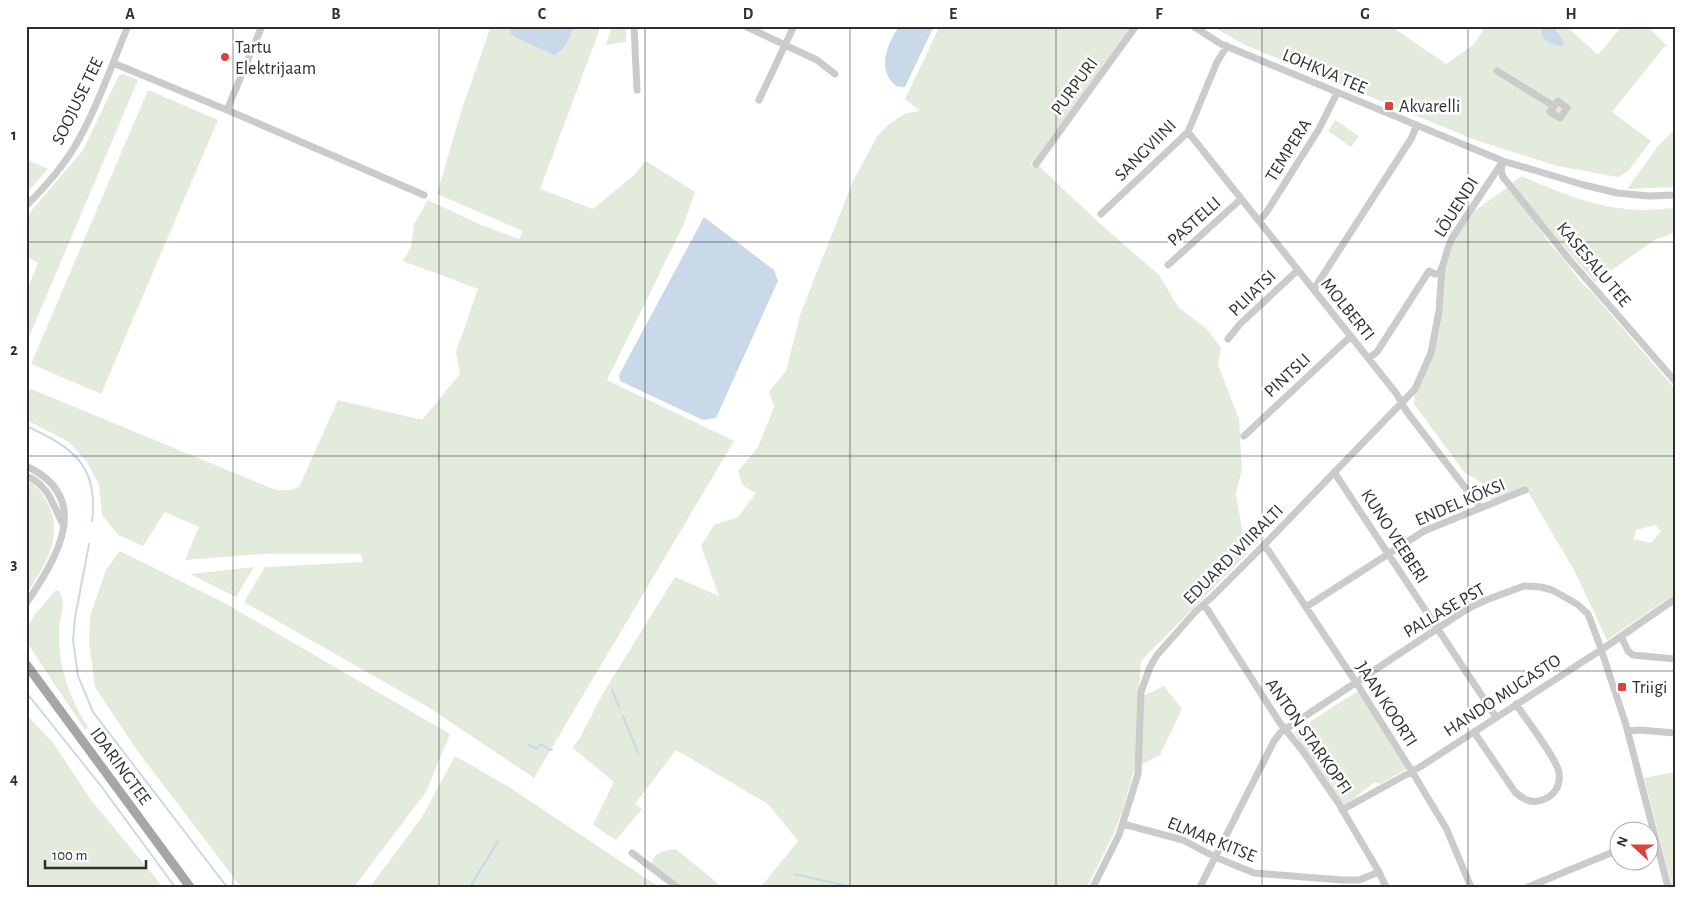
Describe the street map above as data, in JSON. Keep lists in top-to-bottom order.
{
  "streets": {
    "main road": ["IDARINGTEE"],
    "street": [
      "LOHKVA TEE",
      "PURPURI",
      "SOOJUSE TEE",
      "SANGVIINI",
      "TEMPERA",
      "LÕUENDI",
      "PASTELLI",
      "KASESALU TEE",
      "PLIIATSI",
      "MOLBERTI",
      "PINTSLI",
      "ENDEL KÕKSI",
      "KUNO VEEBERI",
      "EDUARD WIIRALTI",
      "PALLASE PST",
      "HANDO MUGASTO",
      "JAAN KOORTI",
      "ANTON STARKOPFI",
      "ELMAR KITSE"
    ]
  },
  "crossings": [
    ["LOHKVA TEE", "SANGVIINI"],
    ["LOHKVA TEE", "TEMPERA"],
    ["LOHKVA TEE", "LÕUENDI"],
    ["LOHKVA TEE", "KASESALU TEE"],
    ["SANGVIINI", "MOLBERTI"],
    ["TEMPERA", "MOLBERTI"],
    ["LÕUENDI", "KASESALU TEE"],
    ["LÕUENDI", "EDUARD WIIRALTI"],
    ["PASTELLI", "MOLBERTI"],
    ["PLIIATSI", "MOLBERTI"],
    ["MOLBERTI", "PINTSLI"],
    ["MOLBERTI", "ENDEL KÕKSI"],
    ["MOLBERTI", "EDUARD WIIRALTI"],
    ["ENDEL KÕKSI", "KUNO VEEBERI"],
    ["ENDEL KÕKSI", "JAAN KOORTI"],
    ["KUNO VEEBERI", "EDUARD WIIRALTI"],
    ["KUNO VEEBERI", "PALLASE PST"],
    ["KUNO VEEBERI", "HANDO MUGASTO"],
    ["EDUARD WIIRALTI", "JAAN KOORTI"],
    ["EDUARD WIIRALTI", "ANTON STARKOPFI"],
    ["EDUARD WIIRALTI", "ELMAR KITSE"],
    ["PALLASE PST", "HANDO MUGASTO"],
    ["PALLASE PST", "JAAN KOORTI"],
    ["PALLASE PST", "ANTON STARKOPFI"],
    ["PALLASE PST", "ELMAR KITSE"],
    ["HANDO MUGASTO", "JAAN KOORTI"],
    ["HANDO MUGASTO", "ANTON STARKOPFI"],
    ["ANTON STARKOPFI", "ELMAR KITSE"]
  ],
  "places": {
    "other": ["Tartu Elektrijaam"],
    "transit": ["Akvarelli", "Triigi"]
  },
  "scale_bar": "100 m",
  "north": "left",
  "grid": {
    "columns": [
      "A",
      "B",
      "C",
      "D",
      "E",
      "F",
      "G",
      "H"
    ],
    "rows": [
      "1",
      "2",
      "3",
      "4"
    ]
  }
}
